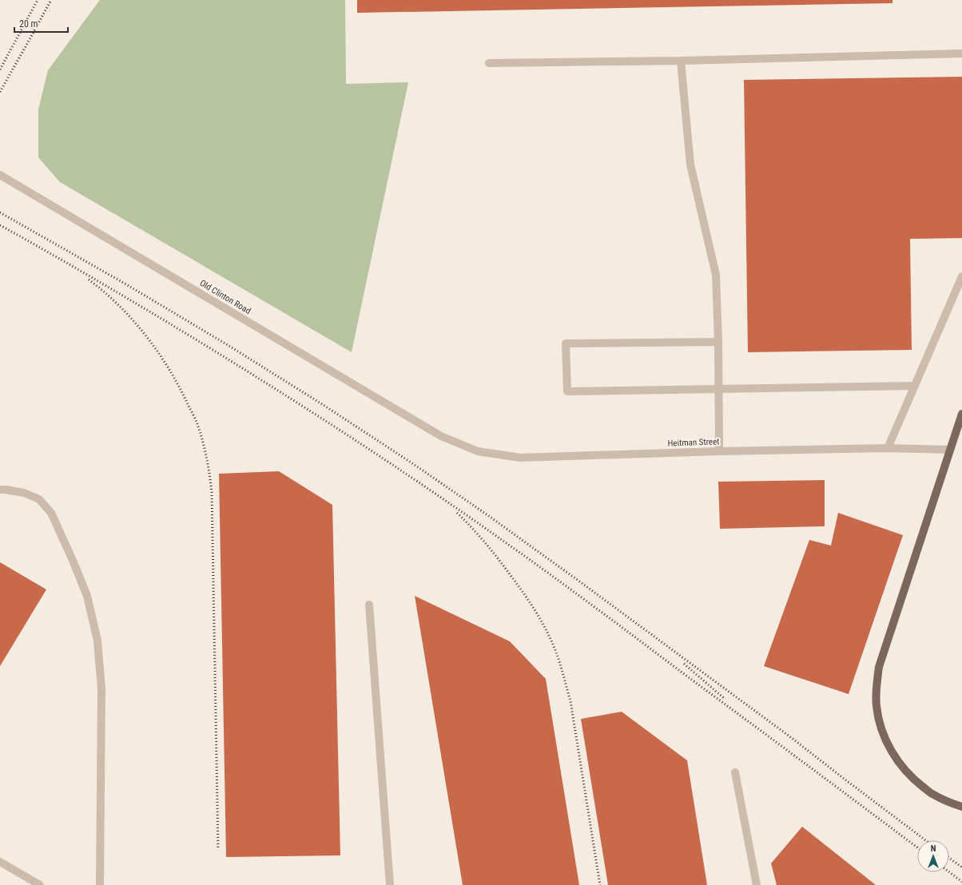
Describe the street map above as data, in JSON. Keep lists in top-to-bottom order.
{
  "streets": {
    "street": ["Old Clinton Road", "Heitman Street"]
  },
  "crossings": [
    ["Old Clinton Road", "Heitman Street"]
  ],
  "scale_bar": "20 m",
  "north": "top"
}
